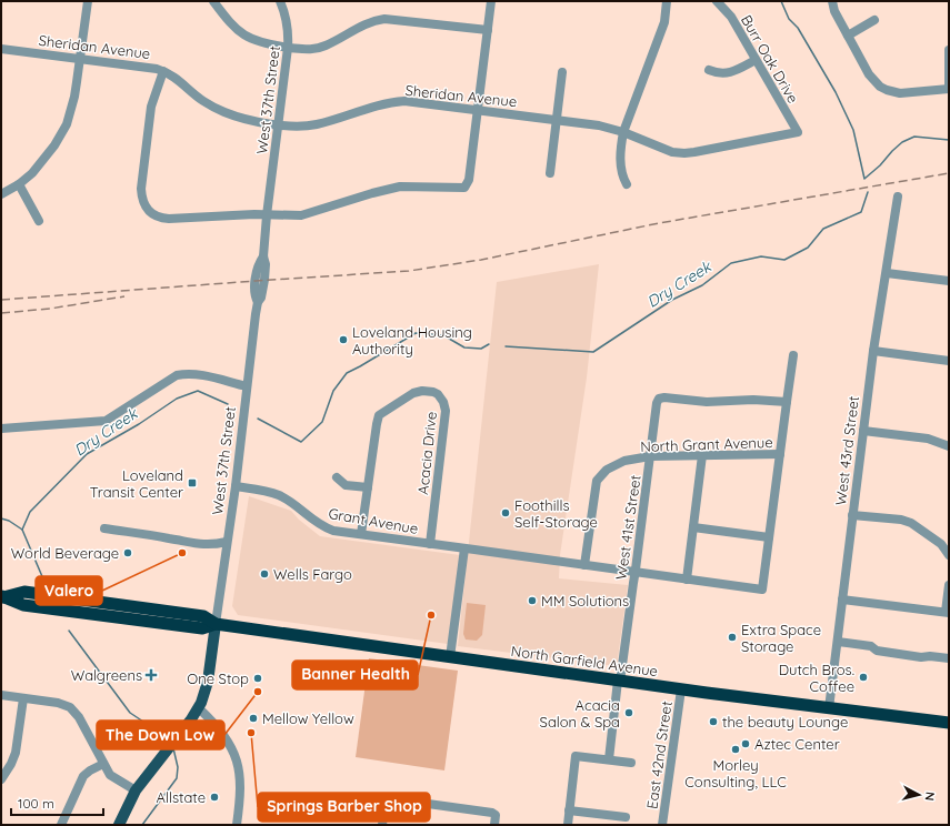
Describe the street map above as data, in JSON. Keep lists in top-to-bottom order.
{
  "streets": {
    "highway": ["North Garfield Avenue"],
    "street": [
      "Sheridan Avenue",
      "Burr Oak Drive",
      "West 37th Street",
      "North Grant Avenue",
      "West 43rd Street",
      "Acacia Drive",
      "Grant Avenue",
      "West 41st Street",
      "East 42nd Street"
    ]
  },
  "crossings": [
    ["Sheridan Avenue", "Burr Oak Drive"],
    ["Sheridan Avenue", "West 37th Street"],
    ["West 37th Street", "Grant Avenue"],
    ["West 37th Street", "North Garfield Avenue"],
    ["North Grant Avenue", "Grant Avenue"],
    ["North Grant Avenue", "West 41st Street"],
    ["West 43rd Street", "North Garfield Avenue"],
    ["Acacia Drive", "Grant Avenue"],
    ["West 41st Street", "North Garfield Avenue"],
    ["North Garfield Avenue", "East 42nd Street"]
  ],
  "water": ["Dry Creek"],
  "places": {
    "other": [
      "Loveland Housing Authority",
      "Foothills Self-Storage",
      "World Beverage",
      "Valero",
      "Wells Fargo",
      "MM Solutions",
      "Banner Health",
      "Extra Space Storage",
      "Dutch Bros. Coffee",
      "One Stop",
      "The Down Low",
      "Acacia Salon & Spa",
      "Mellow Yellow",
      "the beauty Lounge",
      "Springs Barber Shop",
      "Aztec Center",
      "Morley Consulting, LLC",
      "Allstate"
    ],
    "transit": ["Loveland Transit Center"],
    "health": ["Walgreens"]
  },
  "scale_bar": "100 m",
  "north": "right"
}
